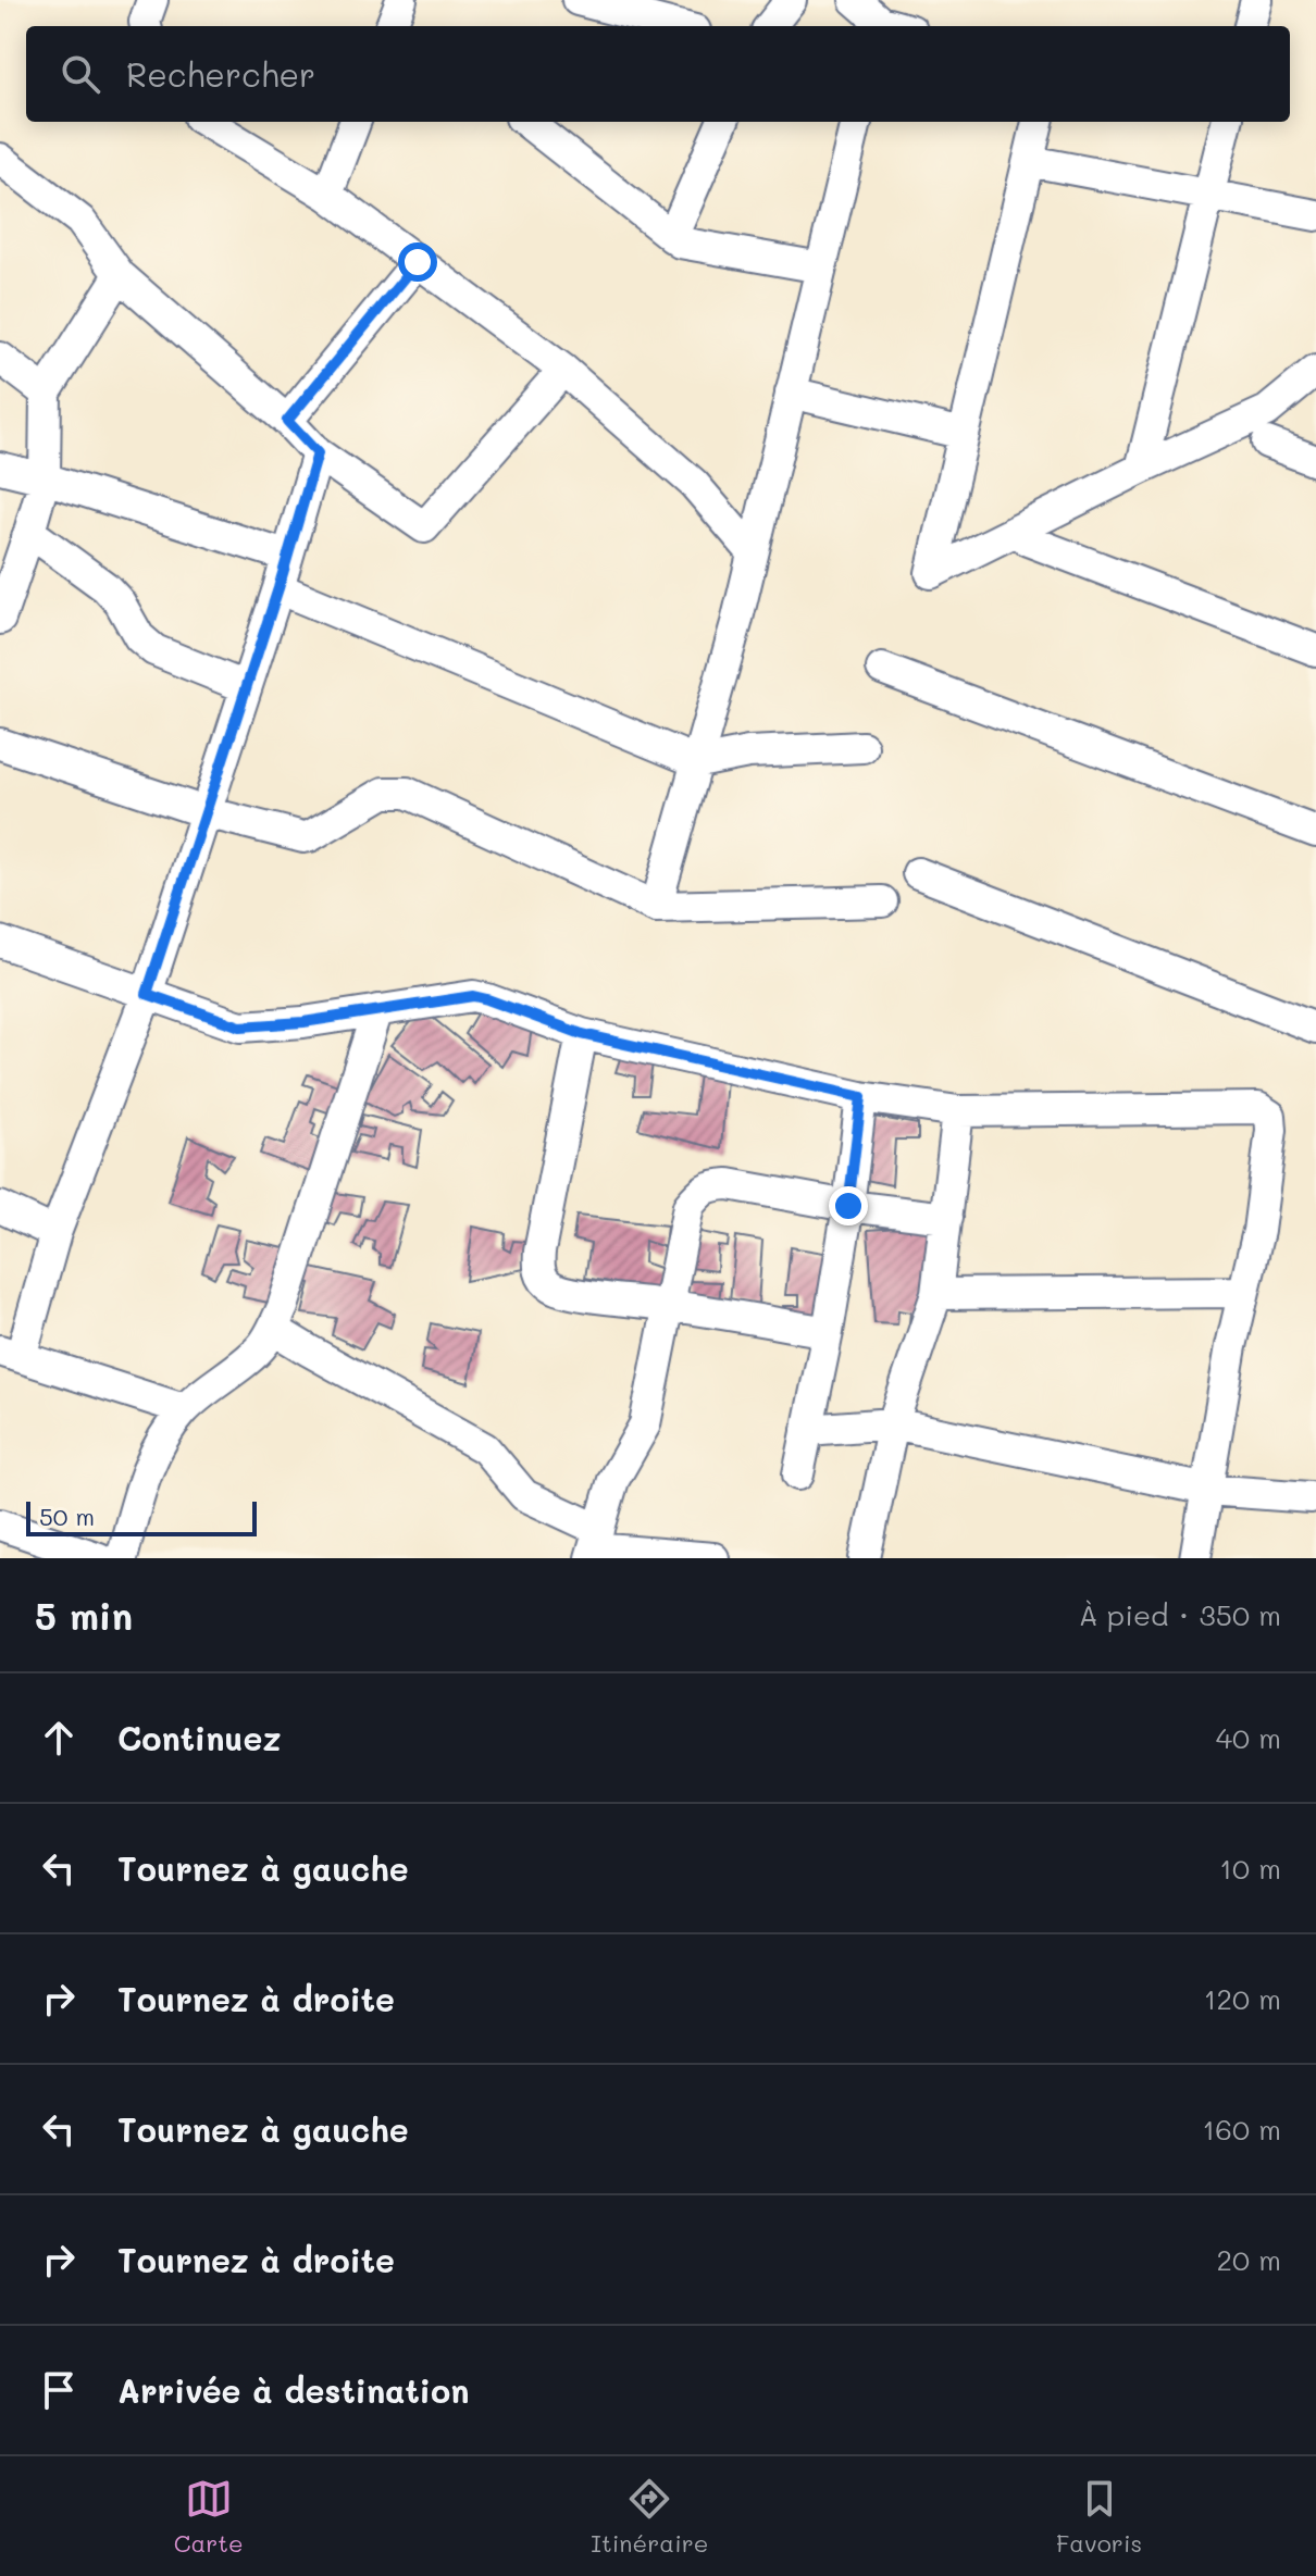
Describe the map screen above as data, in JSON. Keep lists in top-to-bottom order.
{
  "scale_bar": "50 m",
  "page": {
    "search": "Rechercher",
    "scale": "50 m",
    "heading": ["5 min", "À pied · 350 m"],
    "list": [
      ["Continuez", "40 m"],
      ["Tournez à gauche", "10 m"],
      ["Tournez à droite", "120 m"],
      ["Tournez à gauche", "160 m"],
      ["Tournez à droite", "20 m"],
      "Arrivée à destination"
    ],
    "nav": ["Carte", "Itinéraire", "Favoris"]
  }
}
